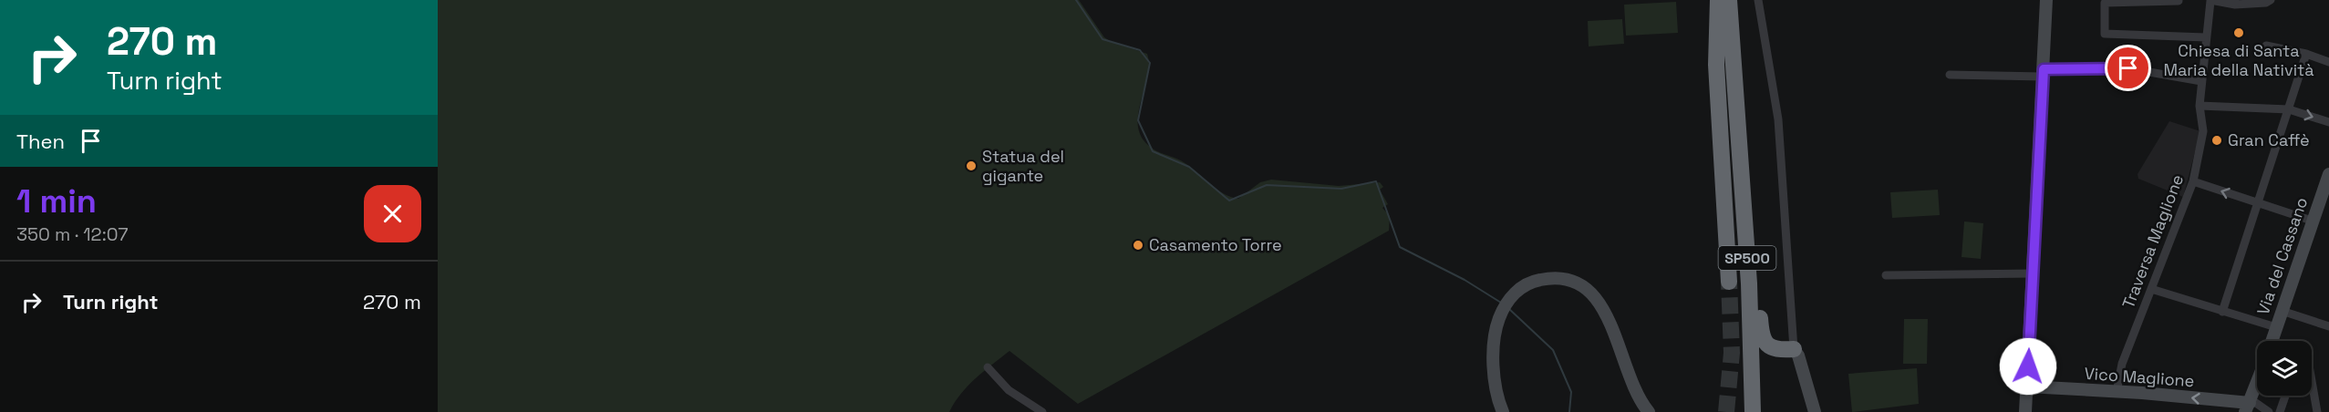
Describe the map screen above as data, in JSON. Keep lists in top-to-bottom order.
{
  "streets": {
    "highway": ["SP500"],
    "main road": ["Via del Cassano", "Vico Maglione"],
    "street": ["Traversa Maglione"]
  },
  "crossings": [
    ["Traversa Maglione", "Vico Maglione"]
  ],
  "one_way": ["Vico Maglione"],
  "places": [
    "Chiesa di Santa Maria della Natività",
    "Gran Caffè",
    "Statua del gigante",
    "Casamento Torre"
  ],
  "page": {
    "turn": ["270 m", "Turn right"],
    "then": "Then",
    "heading": ["1 min", "350 m · 12:07"],
    "list": [
      {
        "name": "Turn right",
        "value": "270 m"
      }
    ]
  }
}
